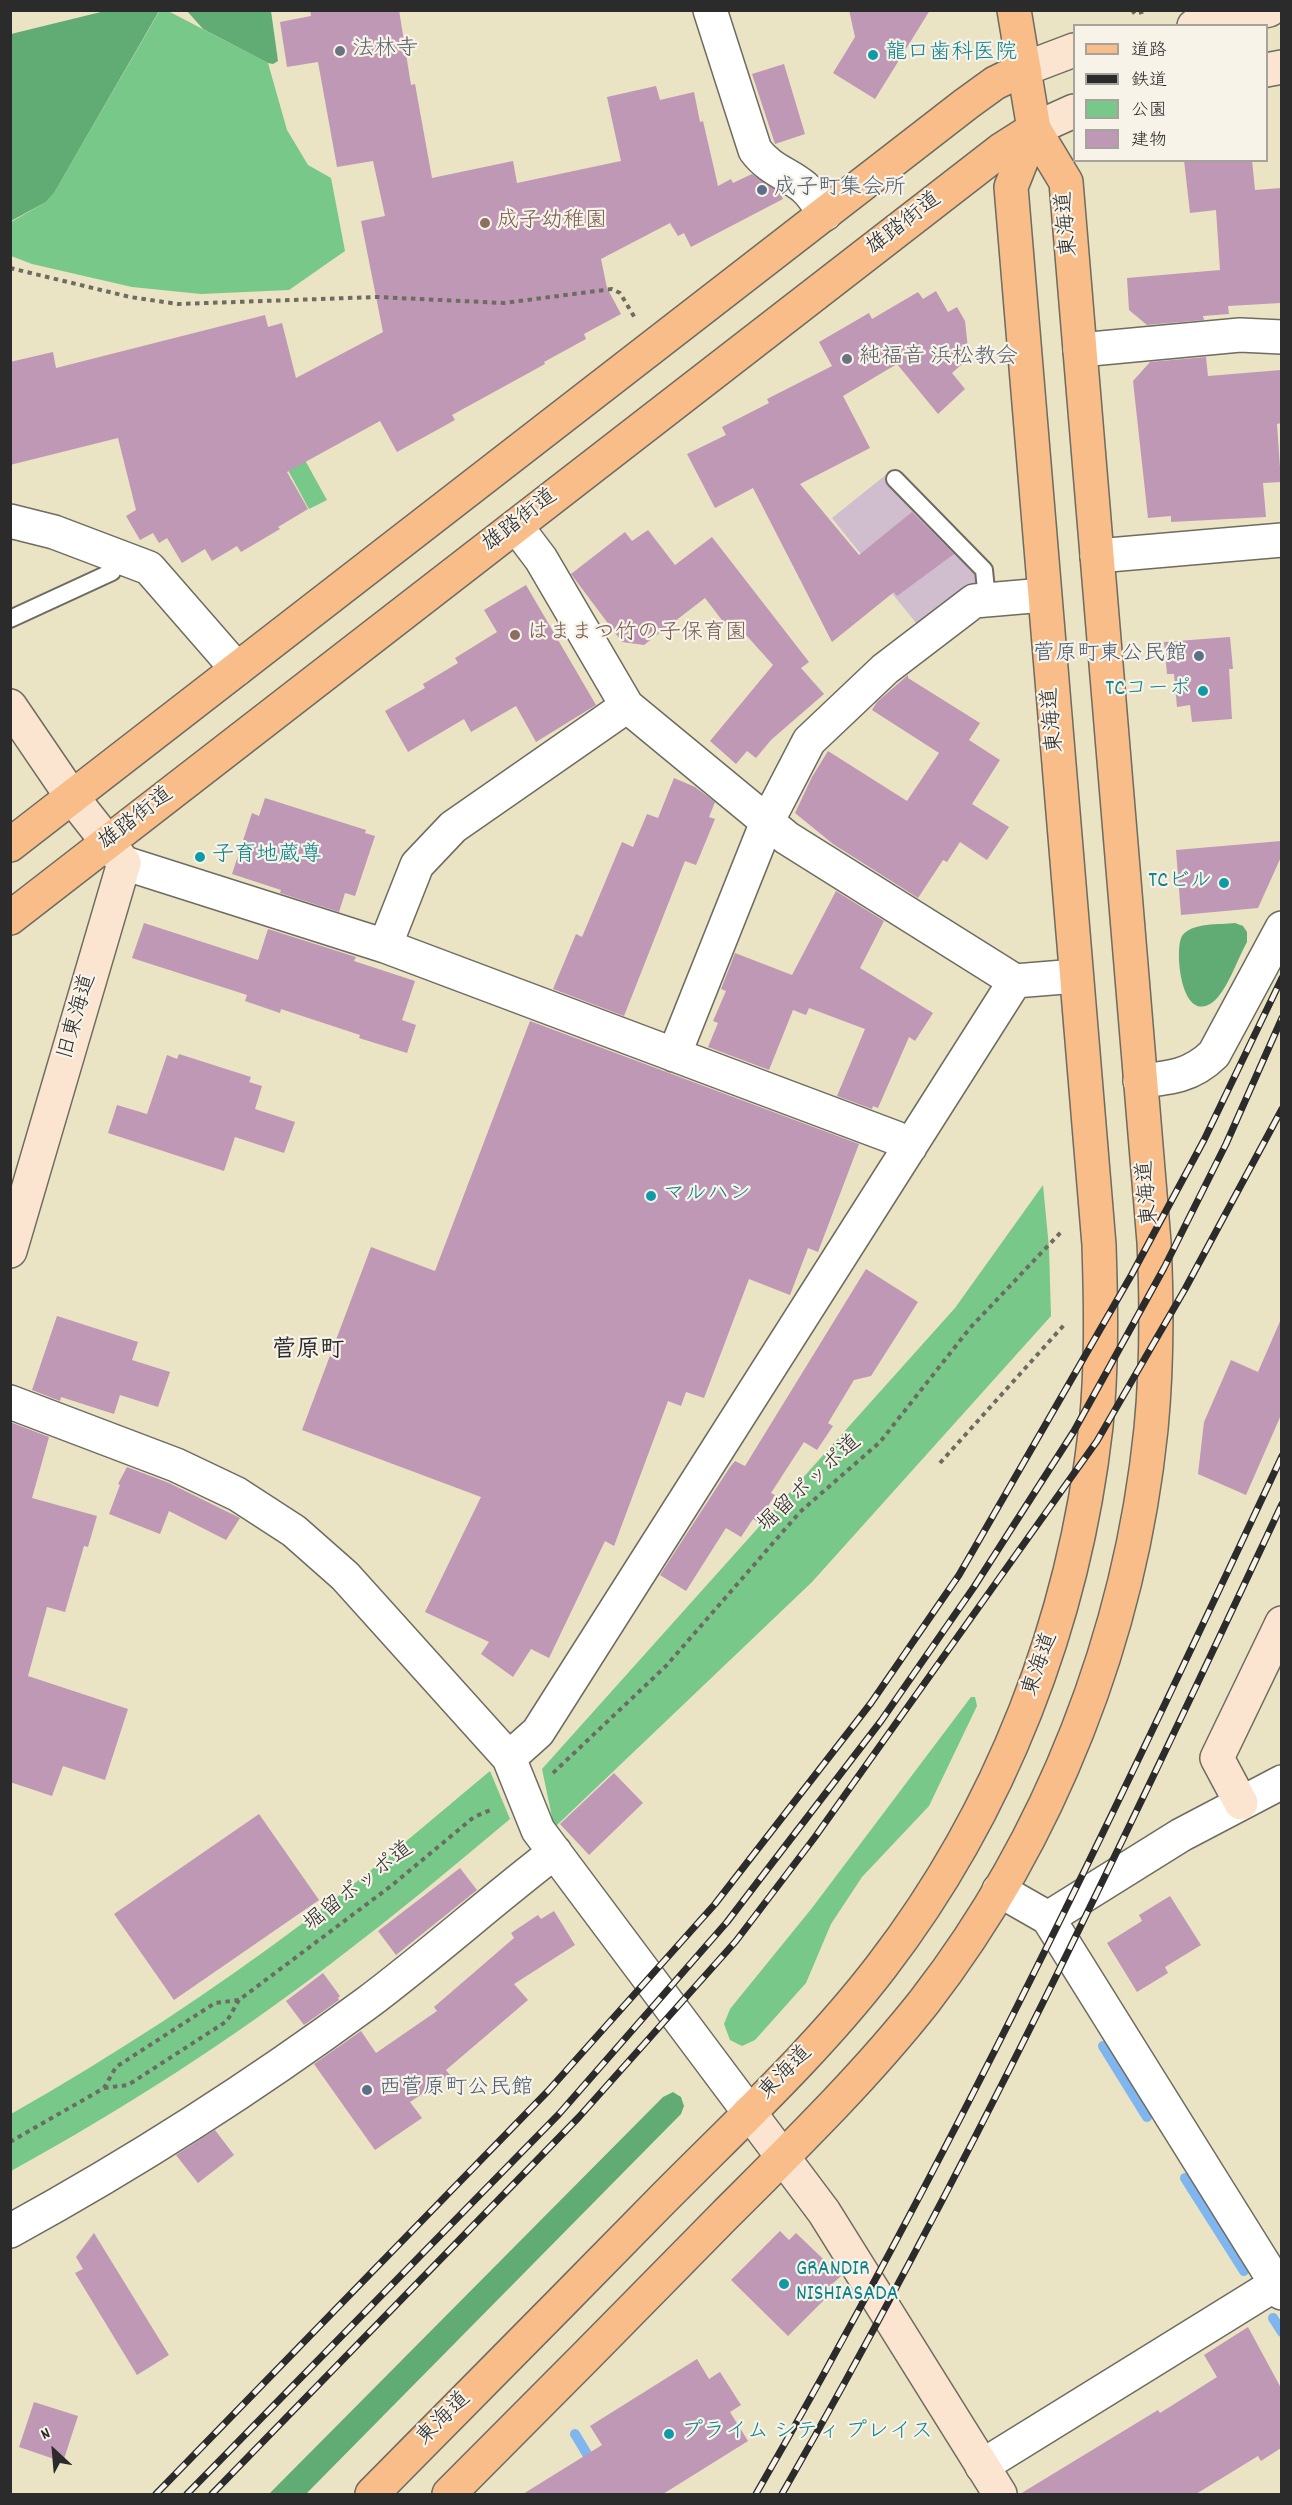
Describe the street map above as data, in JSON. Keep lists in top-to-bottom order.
{
  "streets": {
    "main road": ["東海道", "雄踏街道"],
    "street": ["旧東海道"],
    "path": ["堀留ポッポ道"]
  },
  "crossings": [
    ["東海道", "雄踏街道"],
    ["雄踏街道", "旧東海道"]
  ],
  "districts": ["菅原町"],
  "places": [
    "法林寺",
    "龍口歯科医院",
    "成子町集会所",
    "成子幼稚園",
    "純福音 浜松教会",
    "はままつ竹の子保育園",
    "菅原町東公民館",
    "TCコーポ",
    "子育地蔵尊",
    "TCビル",
    "マルハン",
    "西菅原町公民館",
    "GRANDIR NISHIASADA",
    "プライム シティ プレイス"
  ],
  "legend": [
    "道路",
    "鉄道",
    "公園",
    "建物"
  ],
  "north": "top left"
}
